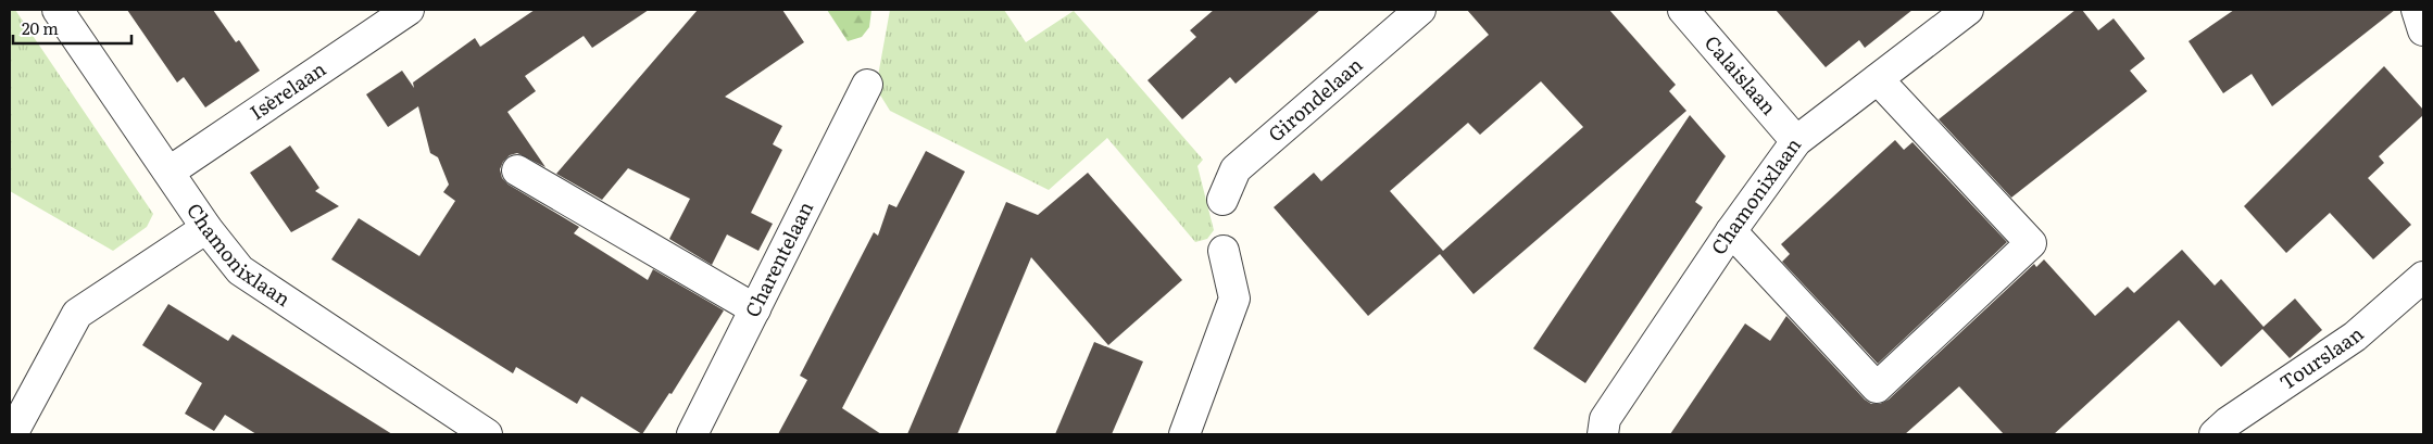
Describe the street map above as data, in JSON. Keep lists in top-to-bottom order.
{
  "streets": {
    "street": [
      "Calaislaan",
      "Isèrelaan",
      "Girondelaan",
      "Chamonixlaan",
      "Charentelaan",
      "Tourslaan"
    ]
  },
  "crossings": [
    ["Calaislaan", "Chamonixlaan"],
    ["Isèrelaan", "Chamonixlaan"]
  ],
  "scale_bar": "20 m"
}
